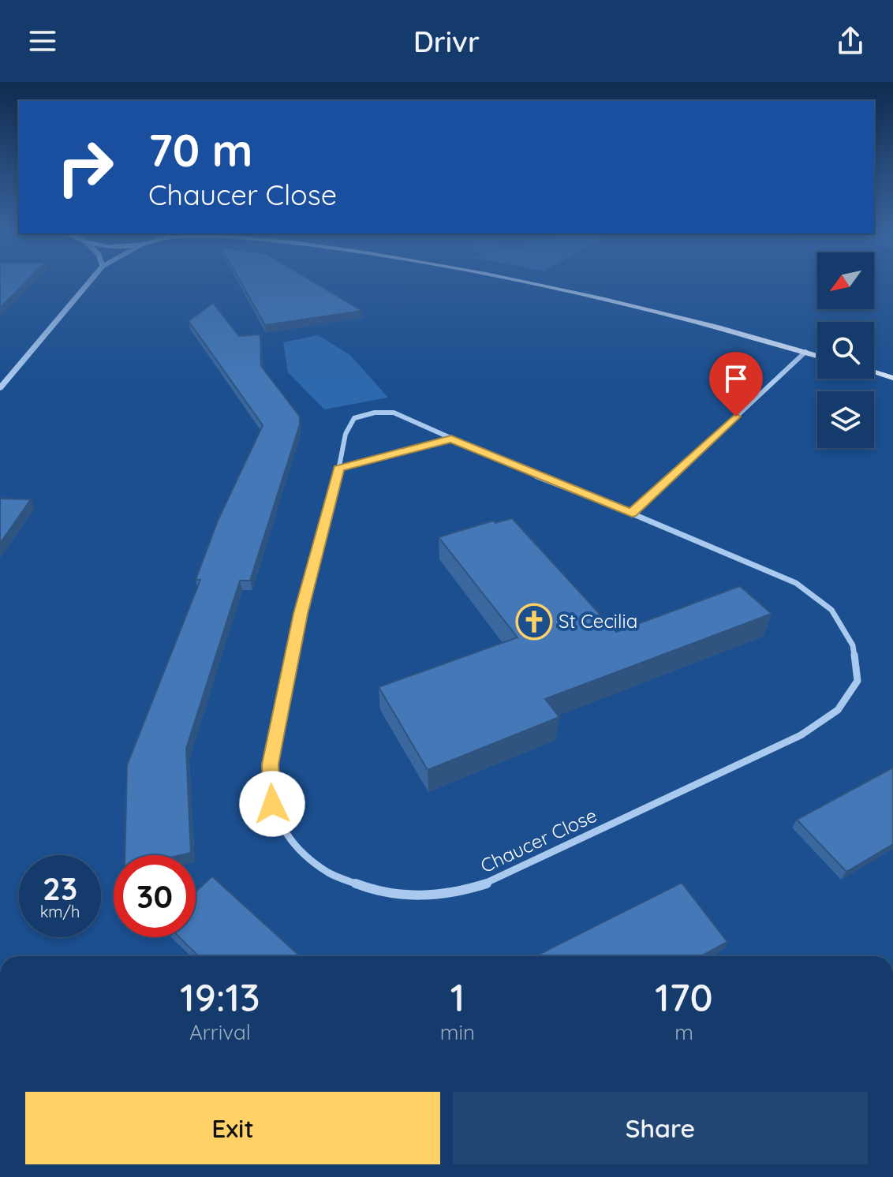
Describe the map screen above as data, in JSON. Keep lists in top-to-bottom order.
{
  "streets": {
    "street": ["Chaucer Close"]
  },
  "places": {
    "church": ["St Cecilia"]
  },
  "north": "bottom left",
  "page": {
    "header": "Drivr",
    "turn": ["70 m", "Chaucer Close"],
    "speed": "23 km/h",
    "limit": "30",
    "eta": [
      "19:13",
      "Arrival",
      "1",
      "min",
      "170",
      "m"
    ],
    "buttons": ["Exit", "Share"]
  }
}
